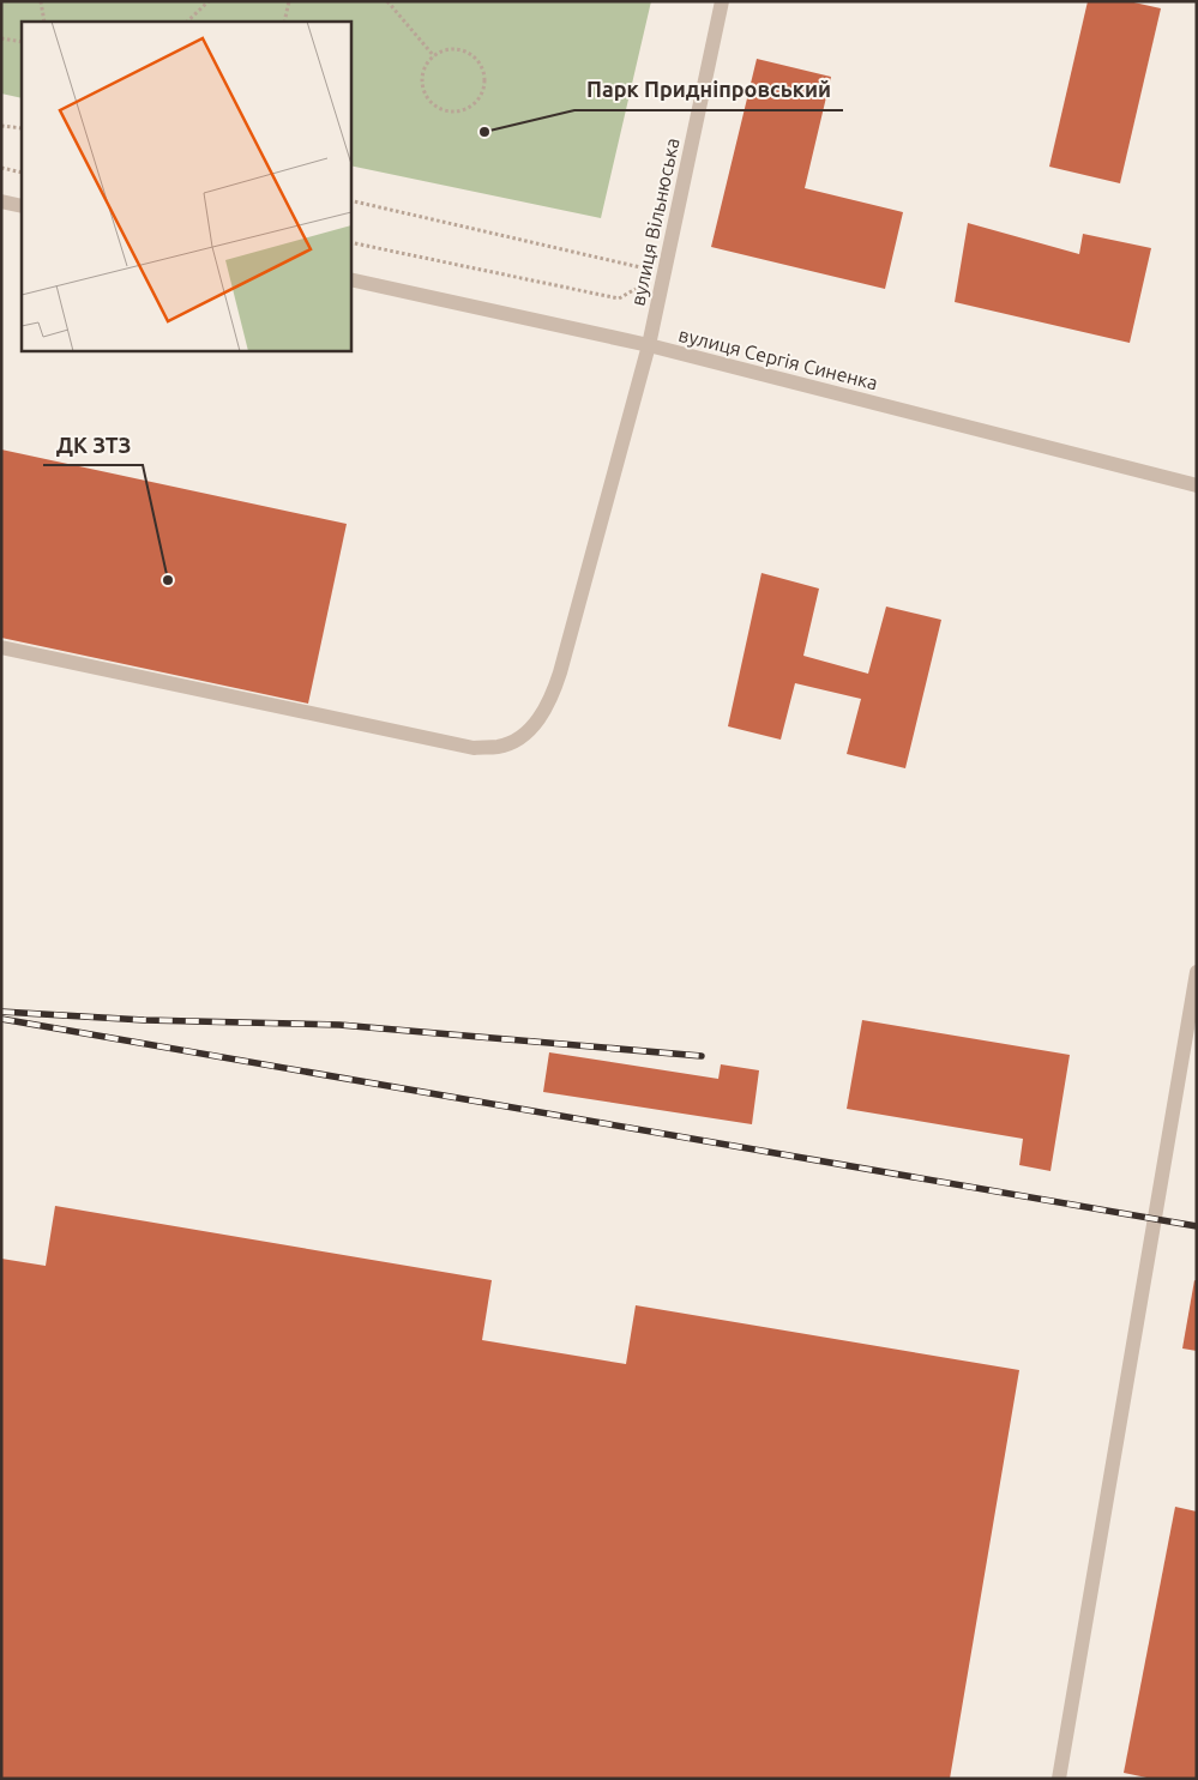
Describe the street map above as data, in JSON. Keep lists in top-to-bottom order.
{
  "streets": {
    "street": ["вулиця Вільнюська", "вулиця Сергія Синенка"]
  },
  "crossings": [
    ["вулиця Вільнюська", "вулиця Сергія Синенка"]
  ],
  "places": ["Парк Придніпровський", "ДК ЗТЗ"]
}
